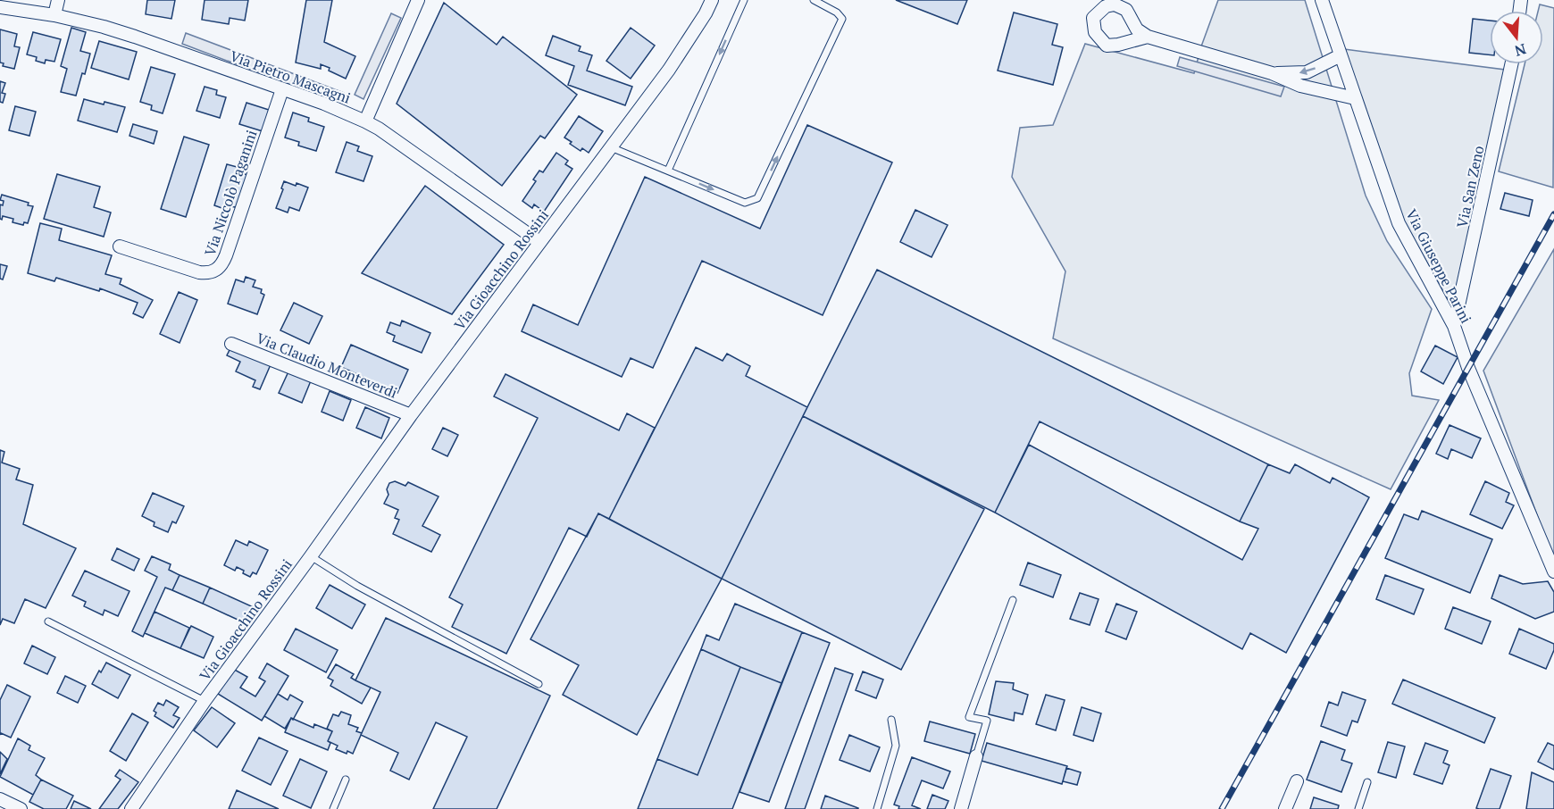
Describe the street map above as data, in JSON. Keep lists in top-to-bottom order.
{
  "streets": {
    "street": [
      "Via Pietro Mascagni",
      "Via San Zeno",
      "Via Niccolò Paganini",
      "Via Giuseppe Parini",
      "Via Gioacchino Rossini",
      "Via Claudio Monteverdi"
    ]
  },
  "crossings": [
    ["Via Pietro Mascagni", "Via Niccolò Paganini"],
    ["Via Pietro Mascagni", "Via Gioacchino Rossini"],
    ["Via San Zeno", "Via Giuseppe Parini"],
    ["Via Gioacchino Rossini", "Via Claudio Monteverdi"]
  ],
  "north": "bottom"
}
